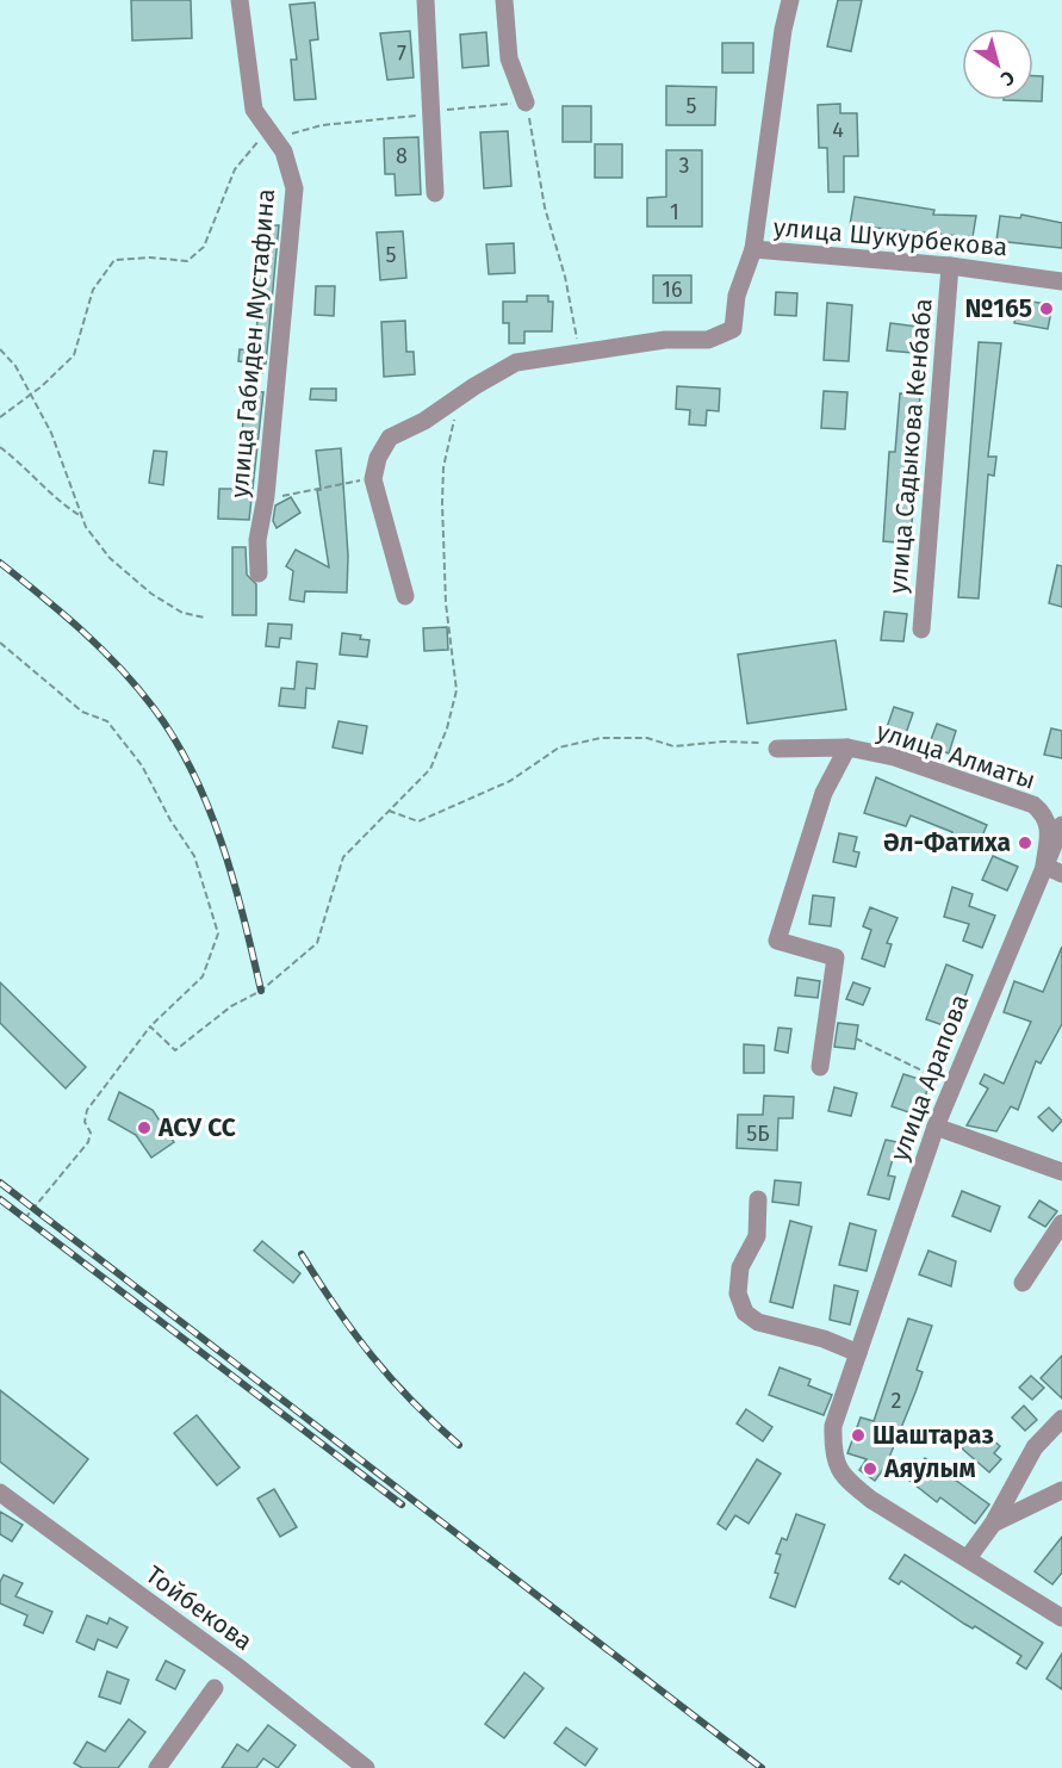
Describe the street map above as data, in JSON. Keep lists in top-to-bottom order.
{
  "streets": {
    "street": [
      "улица Шукурбекова",
      "улица Габиден Мустафина",
      "улица Садыкова Кенбаба",
      "улица Алматы",
      "улица Арапова",
      "Тойбекова"
    ]
  },
  "crossings": [
    ["улица Шукурбекова", "улица Садыкова Кенбаба"],
    ["улица Алматы", "улица Арапова"]
  ],
  "places": [
    "№165",
    "Әл-Фатиха",
    "АСУ СС",
    "Шаштараз",
    "Аяулым"
  ],
  "house_numbers": [
    "7",
    "5",
    "4",
    "8",
    "3",
    "1",
    "5",
    "16",
    "5Б",
    "2"
  ],
  "north": "bottom right"
}
